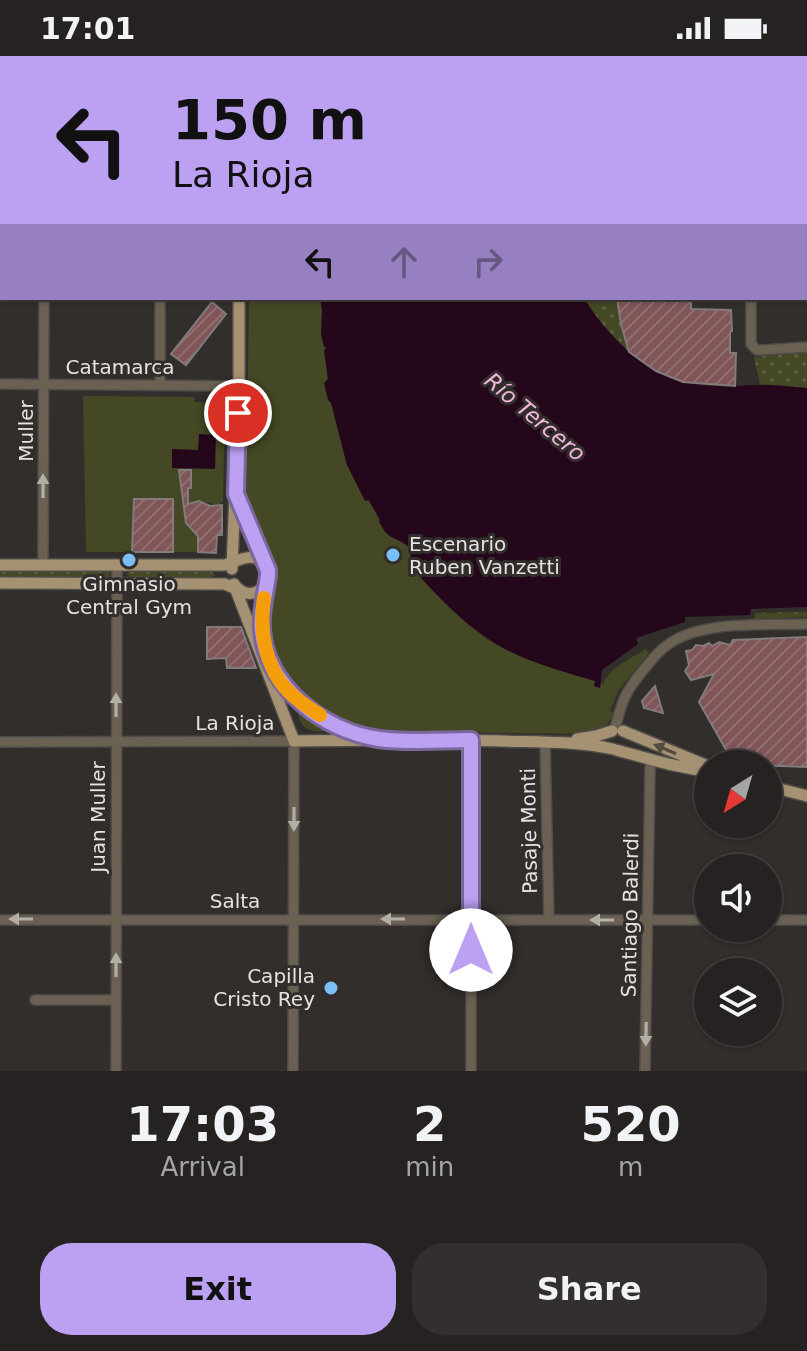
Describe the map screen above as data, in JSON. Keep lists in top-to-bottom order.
{
  "streets": {
    "main road": ["La Rioja"],
    "street": [
      "Catamarca",
      "Muller",
      "Juan Muller",
      "Pasaje Monti",
      "Salta",
      "Santiago Balerdi"
    ]
  },
  "crossings": [
    ["Catamarca", "Muller"],
    ["La Rioja", "Juan Muller"],
    ["La Rioja", "Pasaje Monti"],
    ["Juan Muller", "Salta"],
    ["Pasaje Monti", "Salta"],
    ["Salta", "Santiago Balerdi"]
  ],
  "one_way": [
    "Muller",
    "Juan Muller",
    "Salta",
    "Santiago Balerdi"
  ],
  "water": ["Río Tercero"],
  "places": ["Escenario Ruben Vanzetti", "Gimnasio Central Gym", "Capilla Cristo Rey"],
  "north": "bottom left",
  "page": {
    "status": "17:01",
    "turn": ["150 m", "La Rioja"],
    "eta": [
      "17:03",
      "Arrival",
      "2",
      "min",
      "520",
      "m"
    ],
    "buttons": ["Exit", "Share"]
  }
}
